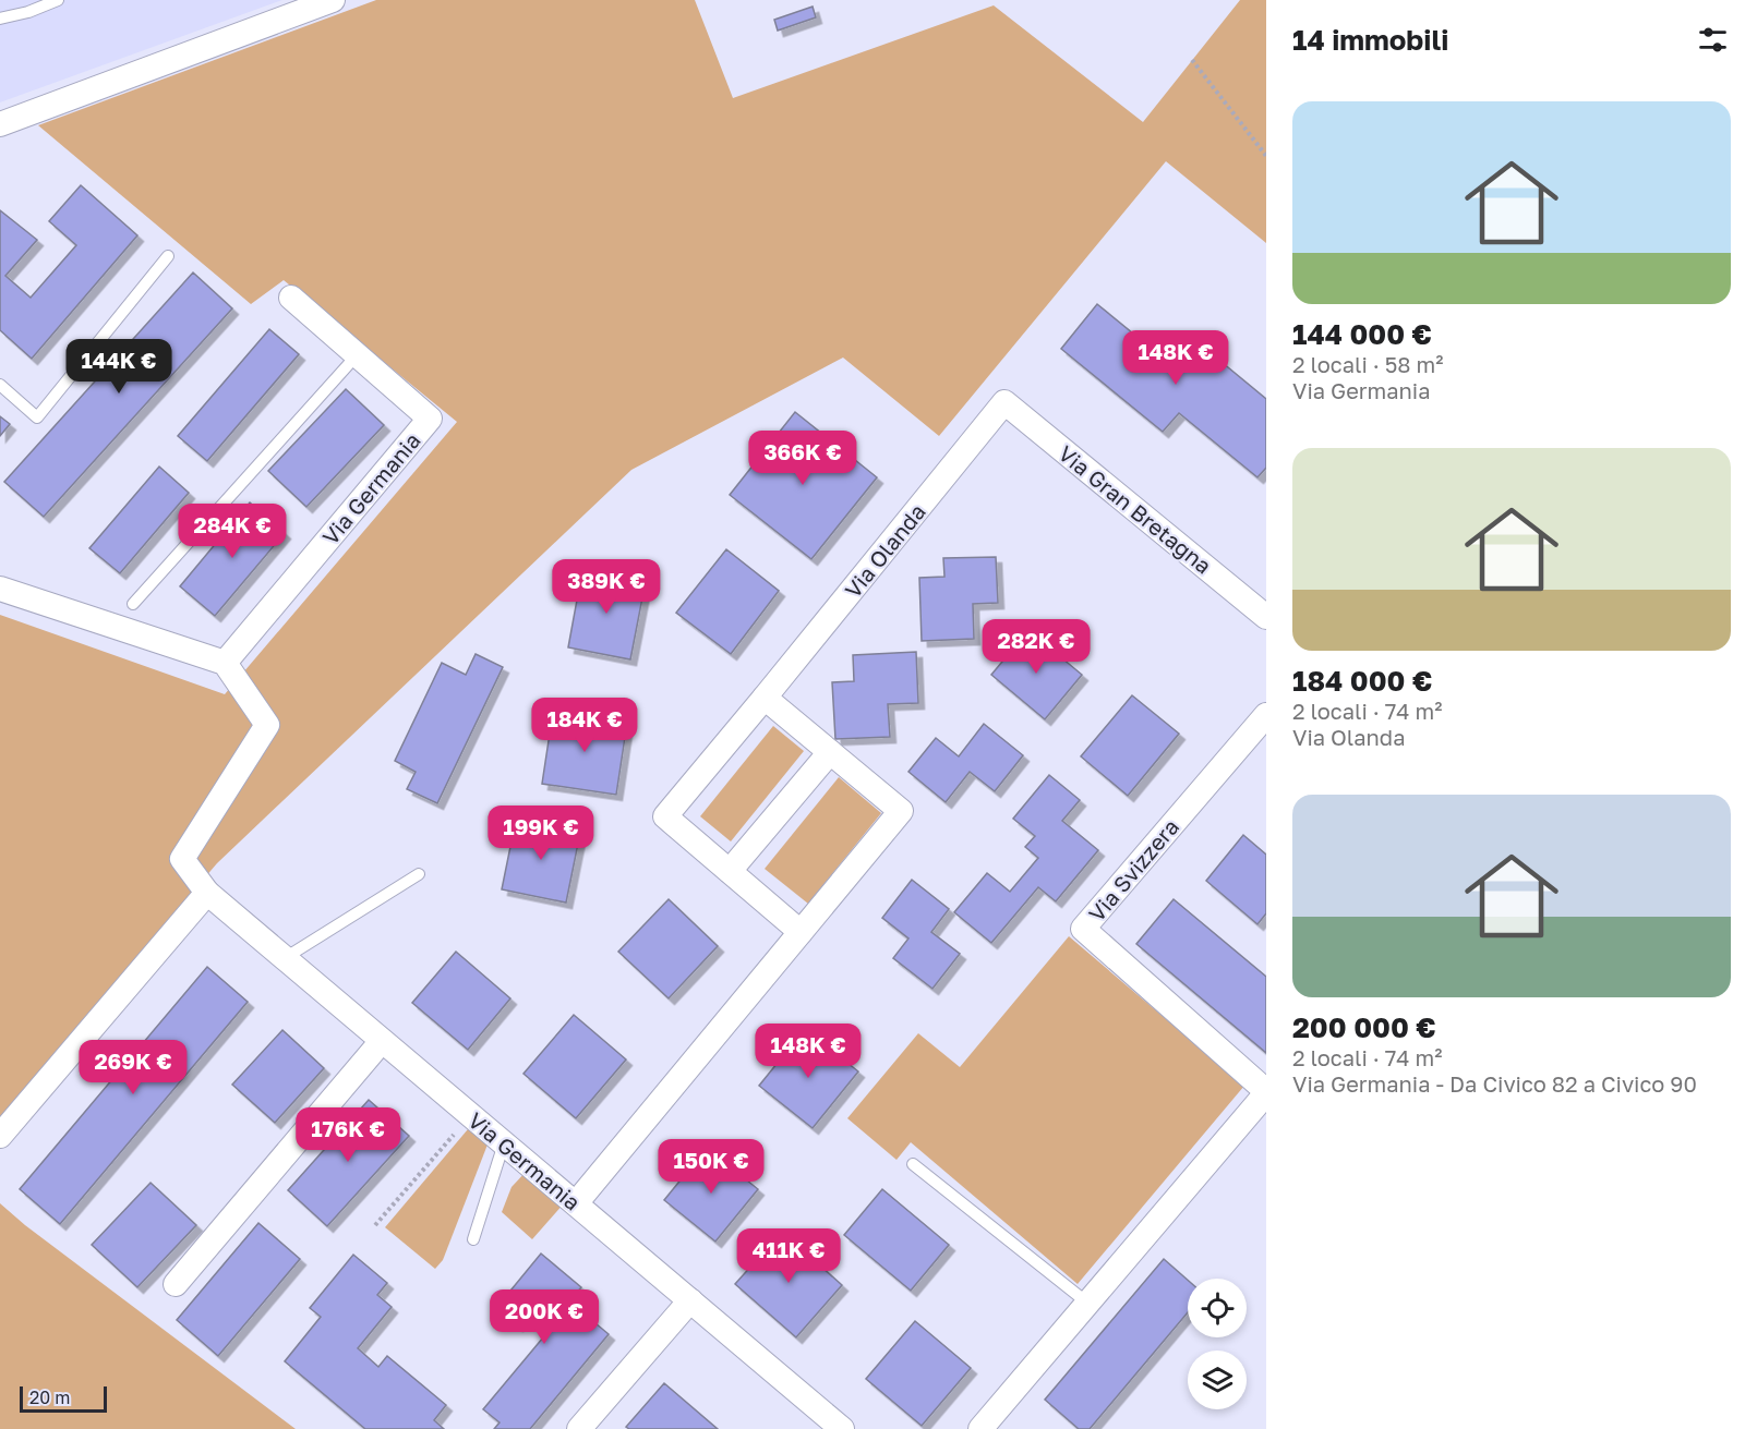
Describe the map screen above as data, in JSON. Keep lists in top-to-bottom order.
{
  "streets": {
    "street": [
      "Via Germania",
      "Via Gran Bretagna",
      "Via Olanda",
      "Via Svizzera"
    ]
  },
  "crossings": [
    ["Via Gran Bretagna", "Via Olanda"]
  ],
  "scale_bar": "20 m",
  "page": {
    "heading": "14 immobili",
    "list": [
      {
        "name": "144 000 €",
        "note": "2 locali · 58 m² · Via Germania"
      },
      {
        "name": "184 000 €",
        "note": "2 locali · 74 m² · Via Olanda"
      },
      {
        "name": "200 000 €",
        "note": "2 locali · 74 m² · Via Germania - Da Civico 82 a Civico 90"
      }
    ],
    "price": [
      "148K €",
      "144K €",
      "366K €",
      "284K €",
      "389K €",
      "282K €",
      "184K €",
      "199K €",
      "148K €",
      "269K €",
      "176K €",
      "150K €",
      "411K €",
      "200K €"
    ],
    "scale": "20 m"
  }
}
